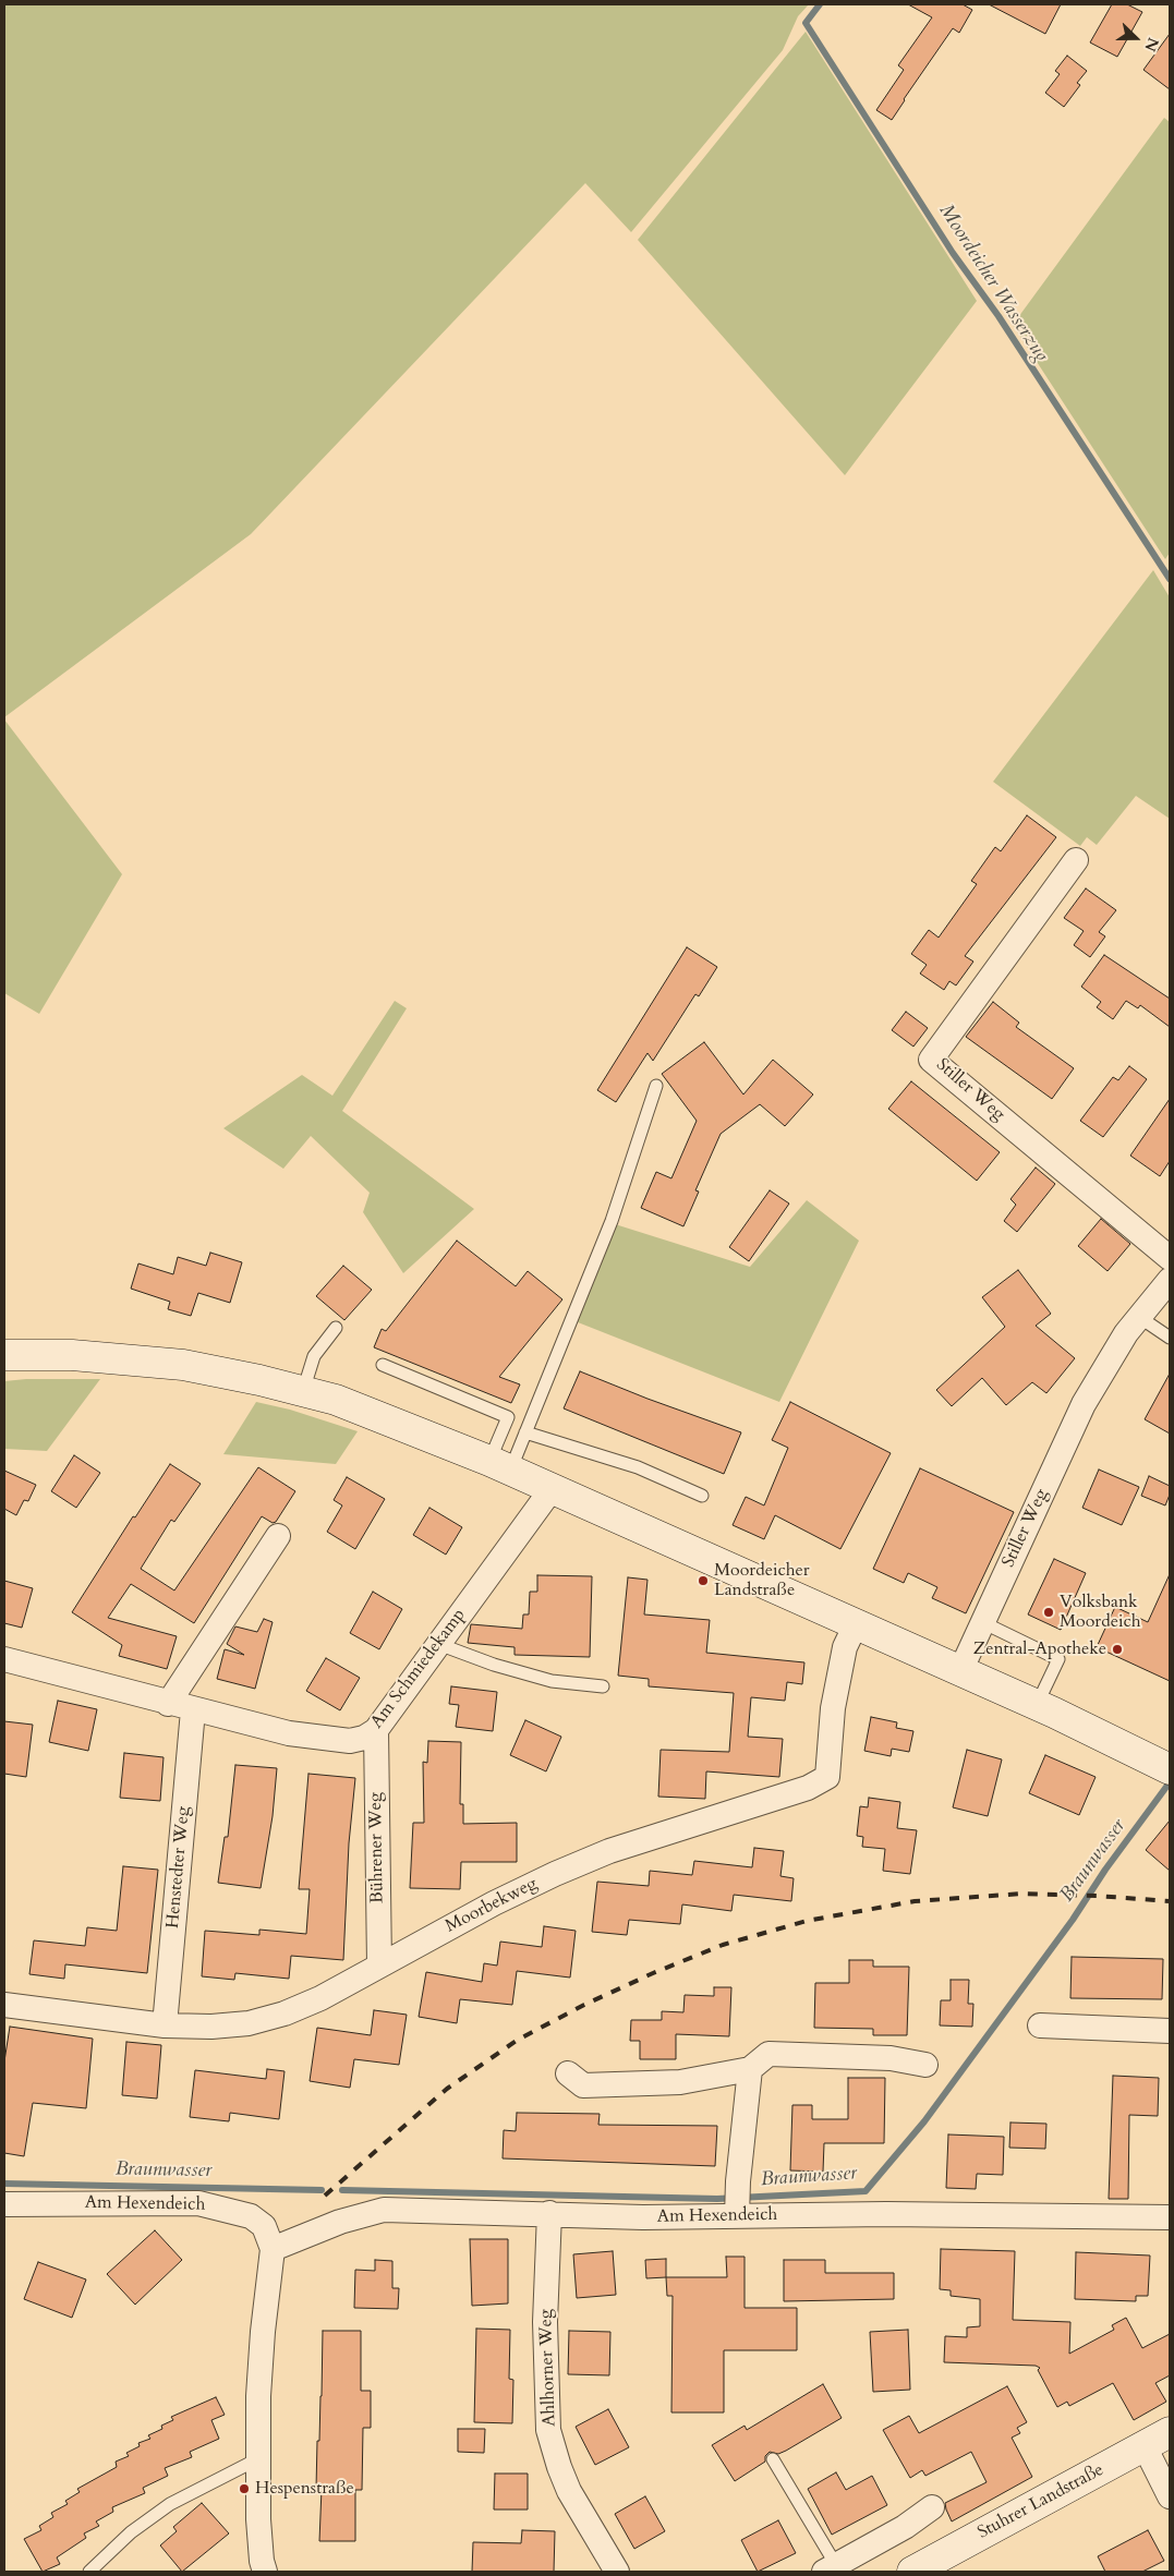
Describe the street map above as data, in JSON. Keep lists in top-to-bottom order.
{
  "streets": {
    "main road": ["Stuhrer Landstraße"],
    "street": [
      "Stiller Weg",
      "Am Schmiedekamp",
      "Bührener Weg",
      "Henstedter Weg",
      "Moorbekweg",
      "Am Hexendeich",
      "Ahlhorner Weg"
    ]
  },
  "crossings": [
    ["Am Schmiedekamp", "Bührener Weg"],
    ["Am Schmiedekamp", "Henstedter Weg"],
    ["Bührener Weg", "Moorbekweg"],
    ["Henstedter Weg", "Moorbekweg"],
    ["Am Hexendeich", "Ahlhorner Weg"]
  ],
  "water": ["Moordeicher Wasserzug", "Braunwasser"],
  "places": [
    "Moordeicher Landstraße",
    "Volksbank Moordeich",
    "Zentral-Apotheke",
    "Hespenstraße"
  ],
  "north": "right"
}
